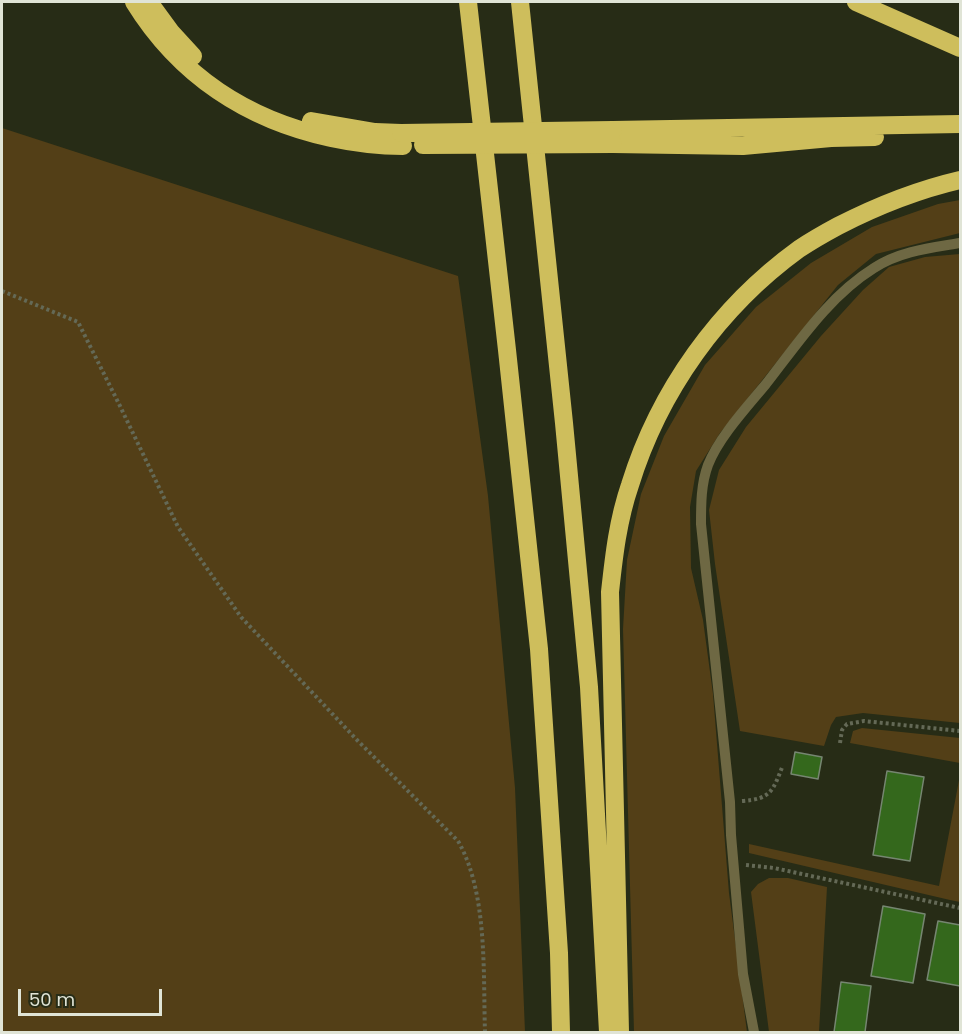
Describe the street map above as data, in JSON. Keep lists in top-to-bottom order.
{
  "scale_bar": "50 m"
}
